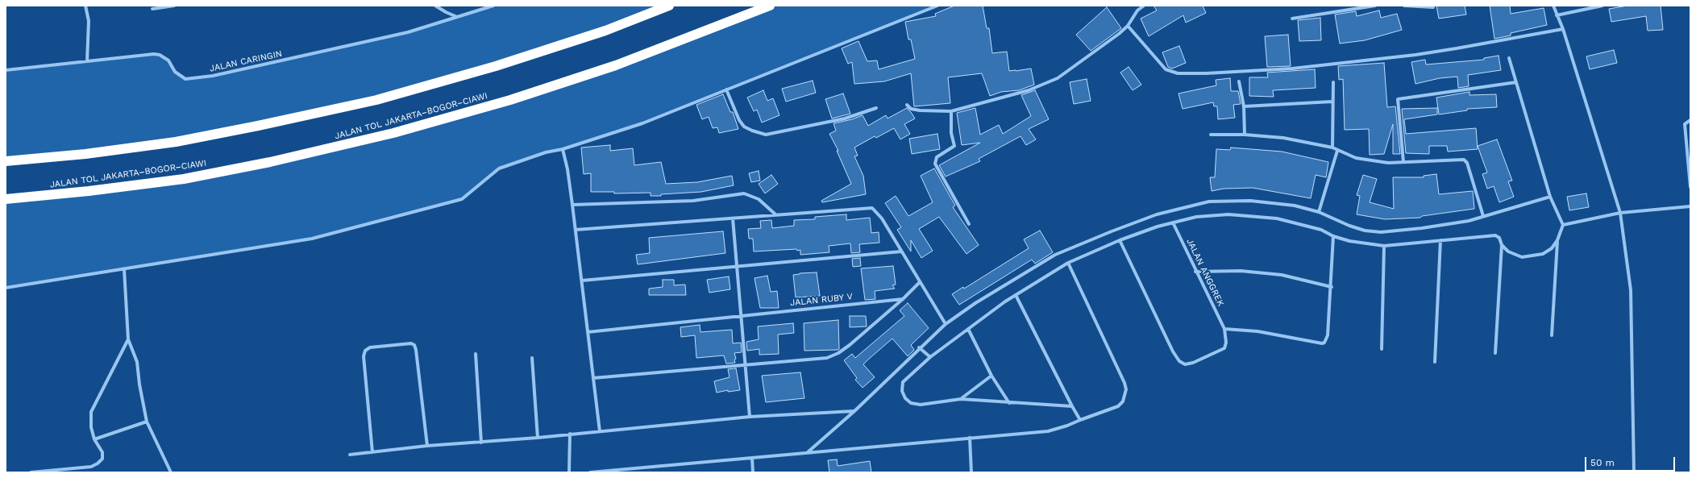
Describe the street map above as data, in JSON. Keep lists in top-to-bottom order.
{
  "streets": {
    "highway": ["JALAN TOL JAKARTA–BOGOR–CIAWI"],
    "street": ["JALAN CARINGIN", "JALAN ANGGREK", "JALAN RUBY V"]
  },
  "scale_bar": "50 m"
}
